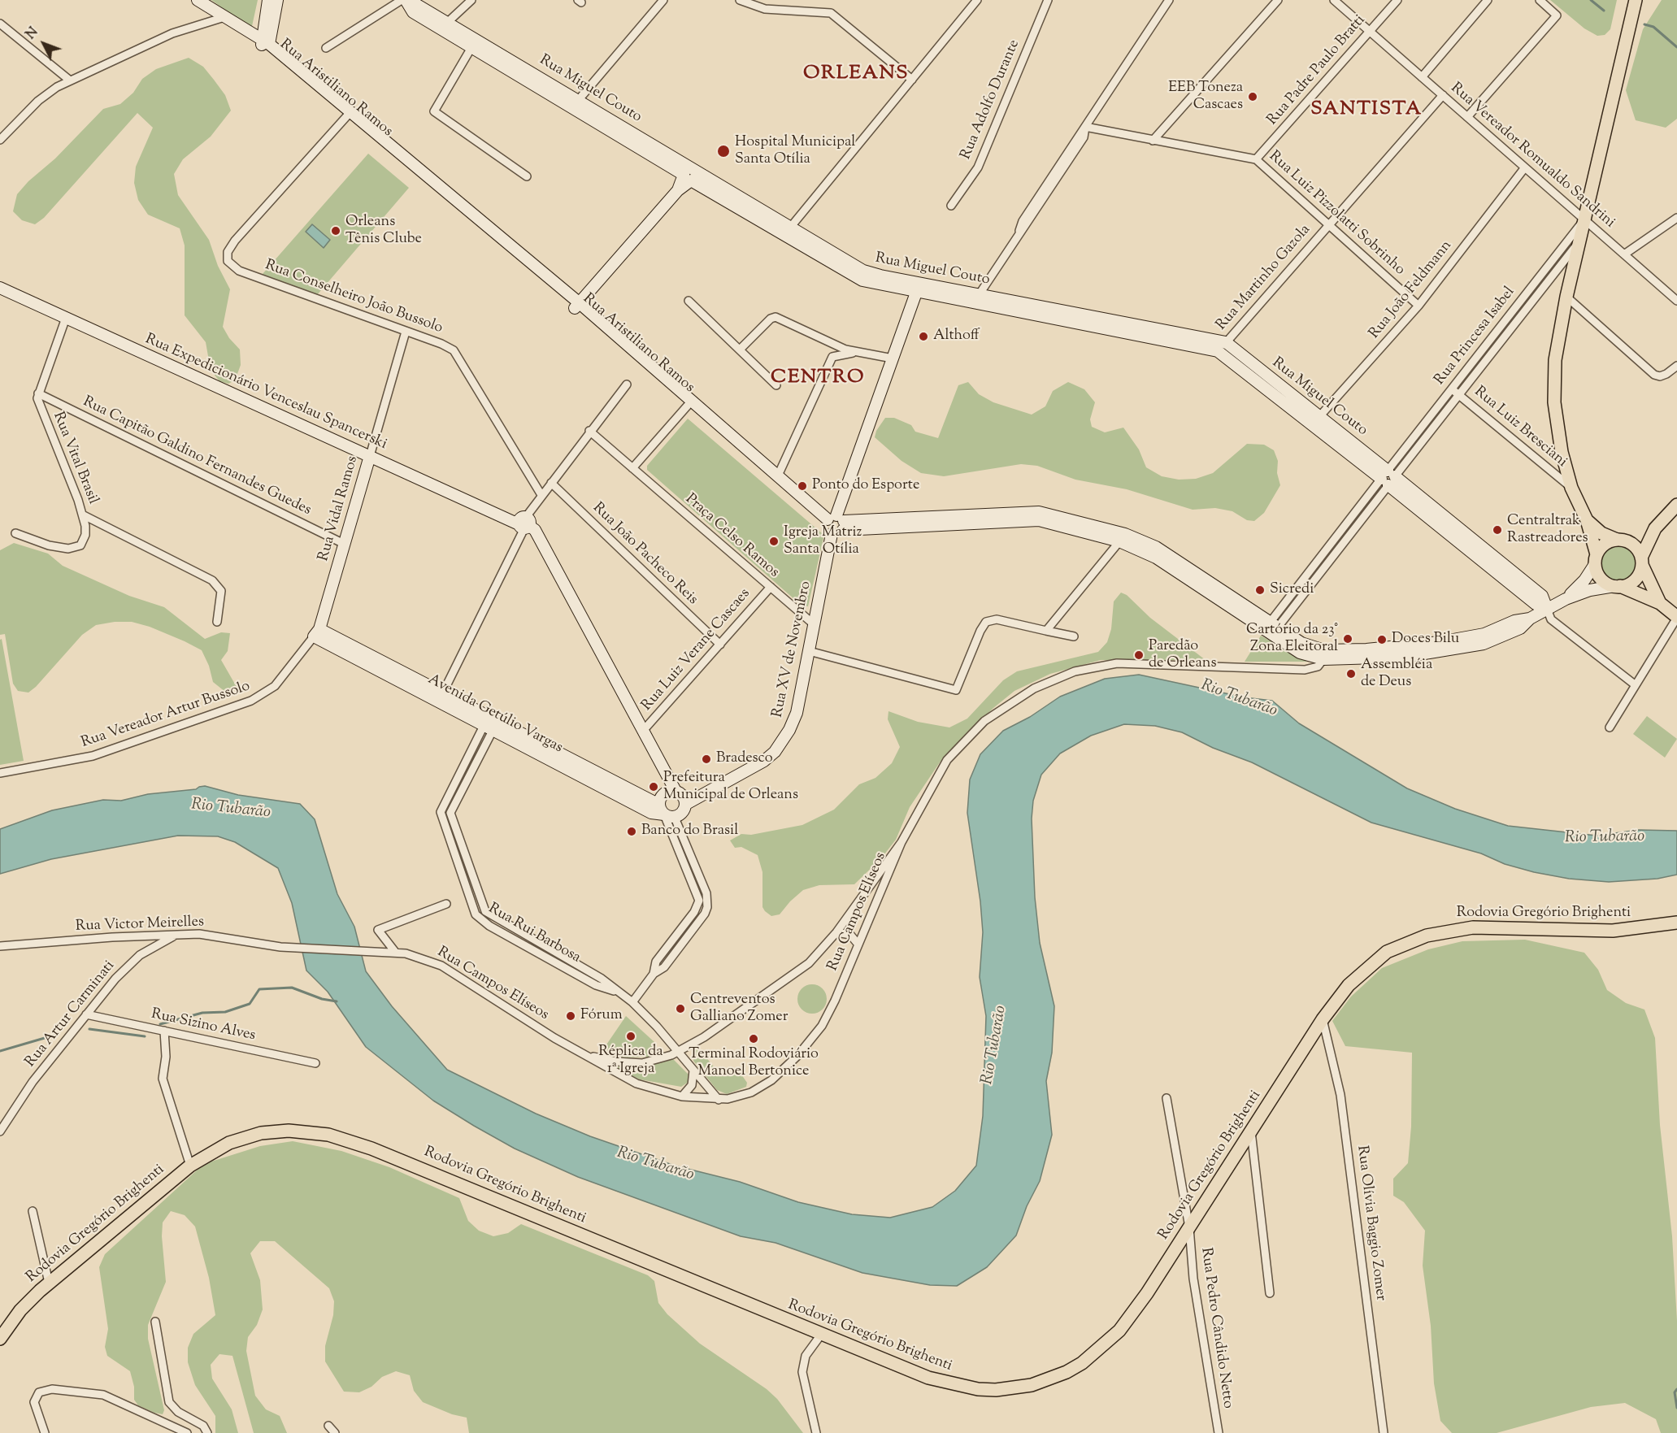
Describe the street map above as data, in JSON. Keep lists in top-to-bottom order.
{
  "streets": {
    "main road": ["Rodovia Gregório Brighenti"],
    "street": [
      "Rua Padre Paulo Bratti",
      "Rua Aristiliano Ramos",
      "Rua Miguel Couto",
      "Rua Adolfo Durante",
      "Rua Vereador Romualdo Sandrini",
      "Rua Luiz Pizzolatti Sobrinho",
      "Rua Martinho Gazola",
      "Rua João Feldmann",
      "Rua Conselheiro João Bussolo",
      "Rua Princesa Isabel",
      "Rua Expedicionário Venceslau Spancerski",
      "Rua Luiz Bresciani",
      "Rua Capitão Galdino Fernandes Guedes",
      "Rua Vital Brasil",
      "Rua Vidal Ramos",
      "Praça Celso Ramos",
      "Rua João Pacheco Reis",
      "Rua XV de Novembro",
      "Rua Luiz Verane Cascaes",
      "Avenida Getúlio Vargas",
      "Rua Vereador Artur Bussolo",
      "Rua Campos Elíseos",
      "Rua Victor Meirelles",
      "Rua Rui Barbosa",
      "Rua Artur Carminati",
      "Rua Sizino Alves",
      "Rua Olívia Baggio Zomer",
      "Rua Pedro Cândido Netto"
    ]
  },
  "crossings": [
    ["Rua Padre Paulo Bratti", "Rua Vereador Romualdo Sandrini"],
    ["Rua Padre Paulo Bratti", "Rua Luiz Pizzolatti Sobrinho"],
    ["Rua Aristiliano Ramos", "Rua Conselheiro João Bussolo"],
    ["Rua Aristiliano Ramos", "Rua XV de Novembro"],
    ["Rua Miguel Couto", "Rua Martinho Gazola"],
    ["Rua Miguel Couto", "Rua João Feldmann"],
    ["Rua Miguel Couto", "Rua Princesa Isabel"],
    ["Rua Miguel Couto", "Rua XV de Novembro"],
    ["Rua Vereador Romualdo Sandrini", "Rua Martinho Gazola"],
    ["Rua Vereador Romualdo Sandrini", "Rua João Feldmann"],
    ["Rua Vereador Romualdo Sandrini", "Rua Princesa Isabel"],
    ["Rua Luiz Pizzolatti Sobrinho", "Rua Martinho Gazola"],
    ["Rua Luiz Pizzolatti Sobrinho", "Rua João Feldmann"],
    ["Rua Conselheiro João Bussolo", "Rua Vidal Ramos"],
    ["Rua Princesa Isabel", "Rua Luiz Bresciani"],
    ["Rua Expedicionário Venceslau Spancerski", "Rua Vidal Ramos"],
    ["Rua Expedicionário Venceslau Spancerski", "Rua XV de Novembro"],
    ["Rua Expedicionário Venceslau Spancerski", "Rua Luiz Verane Cascaes"],
    ["Rua Expedicionário Venceslau Spancerski", "Avenida Getúlio Vargas"],
    ["Rua Capitão Galdino Fernandes Guedes", "Rua Vital Brasil"],
    ["Rua Capitão Galdino Fernandes Guedes", "Rua Vidal Ramos"],
    ["Rua Vidal Ramos", "Avenida Getúlio Vargas"],
    ["Rua Vidal Ramos", "Rua Vereador Artur Bussolo"],
    ["Praça Celso Ramos", "Rua XV de Novembro"],
    ["Praça Celso Ramos", "Rua Luiz Verane Cascaes"],
    ["Rua João Pacheco Reis", "Rua Luiz Verane Cascaes"],
    ["Rua XV de Novembro", "Avenida Getúlio Vargas"],
    ["Avenida Getúlio Vargas", "Rua Vereador Artur Bussolo"],
    ["Avenida Getúlio Vargas", "Rua Rui Barbosa"],
    ["Rua Campos Elíseos", "Rua Victor Meirelles"],
    ["Rua Campos Elíseos", "Rua Rui Barbosa"],
    ["Rodovia Gregório Brighenti", "Rua Olívia Baggio Zomer"],
    ["Rodovia Gregório Brighenti", "Rua Pedro Cândido Netto"],
    ["Rua Victor Meirelles", "Rua Artur Carminati"],
    ["Rua Artur Carminati", "Rua Sizino Alves"]
  ],
  "districts": ["ORLEANS", "SANTISTA", "CENTRO"],
  "water": ["Rio Tubarão"],
  "places": [
    "EEB Toneza Cascaes",
    "Hospital Municipal Santa Otília",
    "Orleans Tênis Clube",
    "Althoff",
    "Ponto do Esporte",
    "Centraltrak Rastreadores",
    "Igreja Matriz Santa Otília",
    "Sicredi",
    "Cartório da 23° Zona Eleitoral",
    "Doces Bilu",
    "Paredão de Orleans",
    "Assembléia de Deus",
    "Bradesco",
    "Prefeitura Municipal de Orleans",
    "Banco do Brasil",
    "Centreventos Galliano Zomer",
    "Fórum",
    "Réplica da 1ª Igreja",
    "Terminal Rodoviário Manoel Bertonice"
  ],
  "north": "top left"
}
